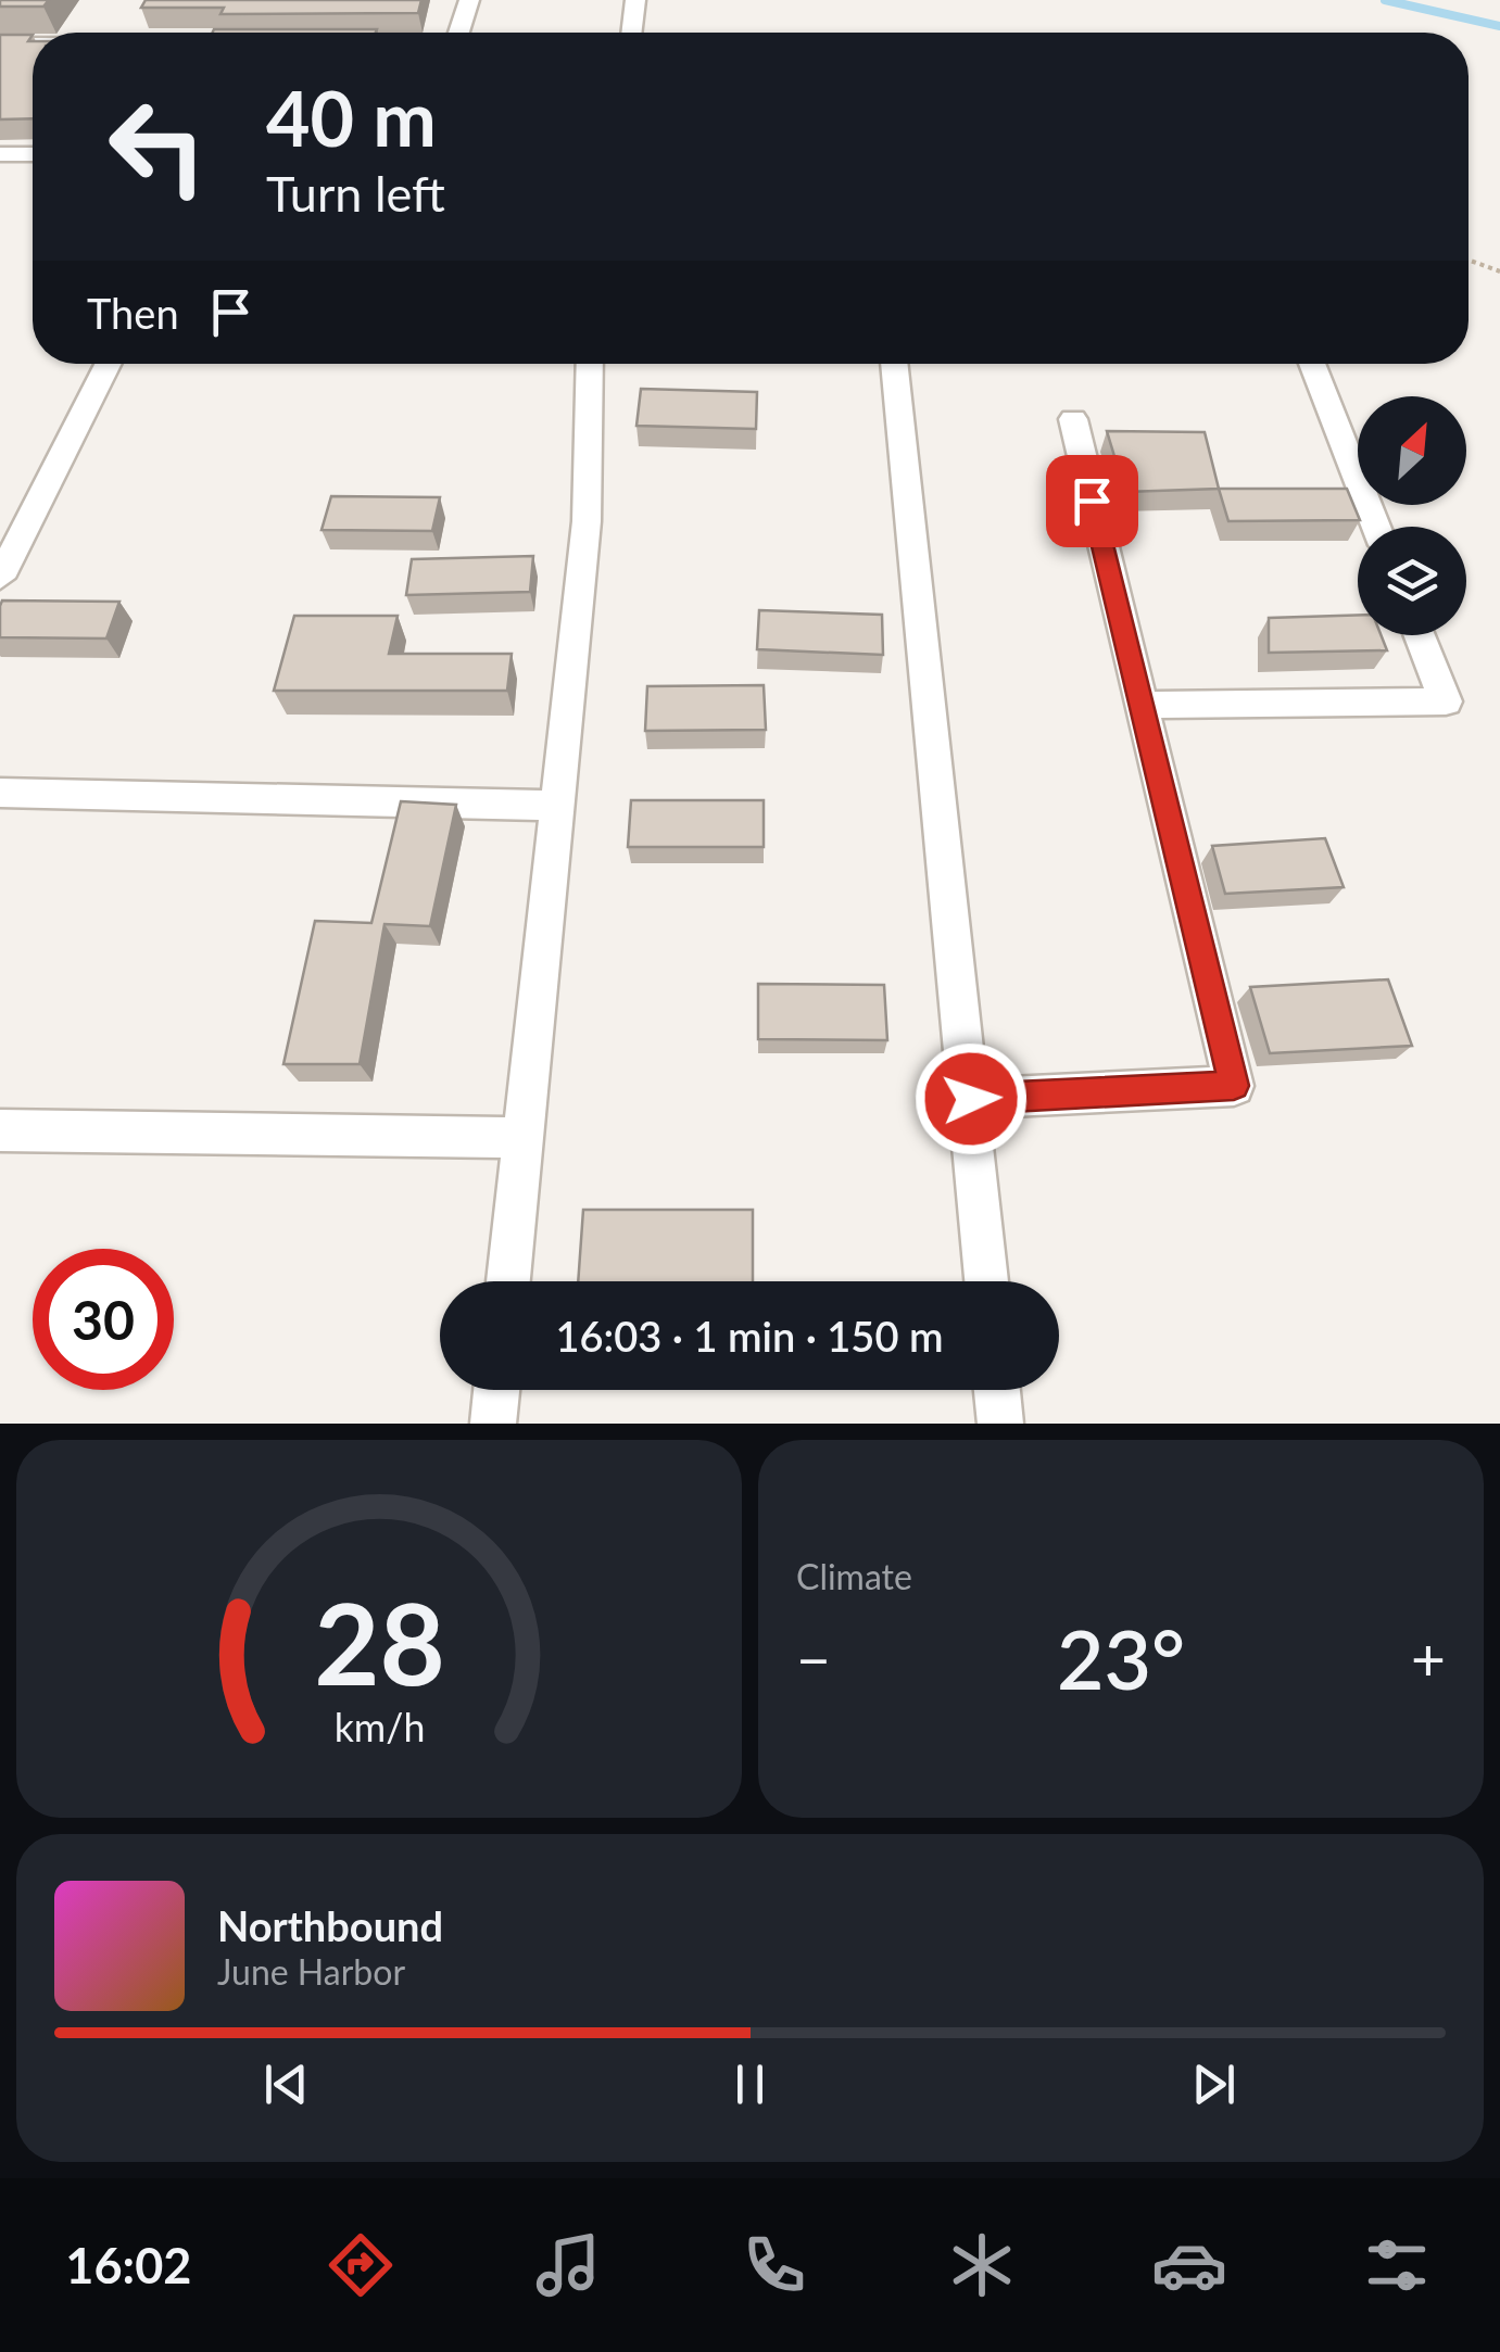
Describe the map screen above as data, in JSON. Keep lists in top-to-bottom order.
{
  "north": "top right",
  "page": {
    "turn": ["40 m", "Turn left"],
    "then": "Then",
    "limit": "30",
    "trip": "16:03 · 1 min · 150 m",
    "tile": "Climate",
    "heat": ["−", "23°", "+"],
    "song": ["Northbound", "June Harbor"],
    "tabs": "16:02",
    "gauge": ["28", "km/h"]
  }
}
